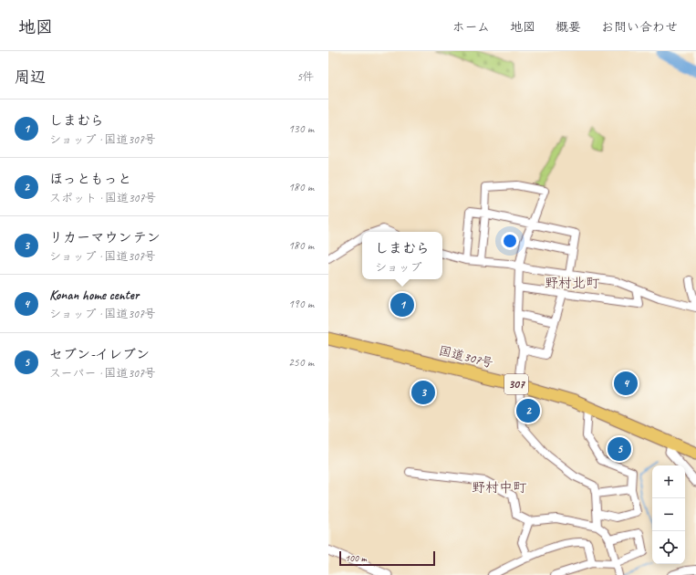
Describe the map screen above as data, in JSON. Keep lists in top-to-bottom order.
{
  "streets": {
    "highway": ["国道307号", "307"]
  },
  "districts": ["野村北町", "野村中町"],
  "scale_bar": "100 m",
  "page": {
    "header": "地図",
    "nav": [
      "ホーム",
      "地図",
      "概要",
      "お問い合わせ"
    ],
    "heading": ["周辺", "5件"],
    "list": [
      {
        "mark": "1",
        "name": "しまむら",
        "note": "ショップ · 国道307号",
        "value": "130 m"
      },
      {
        "mark": "2",
        "name": "ほっともっと",
        "note": "スポット · 国道307号",
        "value": "180 m"
      },
      {
        "mark": "3",
        "name": "リカーマウンテン",
        "note": "ショップ · 国道307号",
        "value": "180 m"
      },
      {
        "mark": "4",
        "name": "Konan home center",
        "note": "ショップ · 国道307号",
        "value": "190 m"
      },
      {
        "mark": "5",
        "name": "セブン-イレブン",
        "note": "スーパー · 国道307号",
        "value": "250 m"
      }
    ],
    "popup": ["しまむら", "ショップ"],
    "pins": [
      "1",
      "4",
      "3",
      "2",
      "5"
    ],
    "map_buttons": ["+", "−"],
    "scale": "100 m"
  }
}
